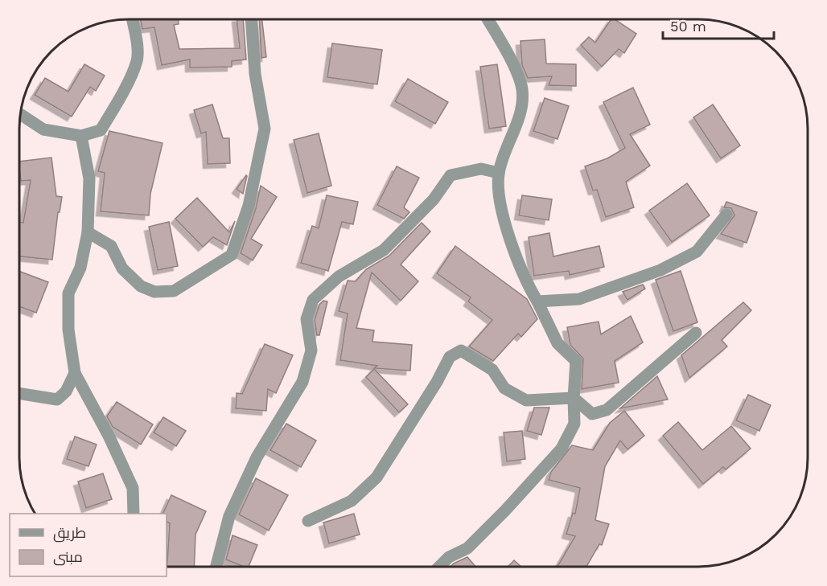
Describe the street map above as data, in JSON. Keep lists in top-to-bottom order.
{
  "legend": ["طريق", "مبنى"],
  "scale_bar": "50 m"
}
